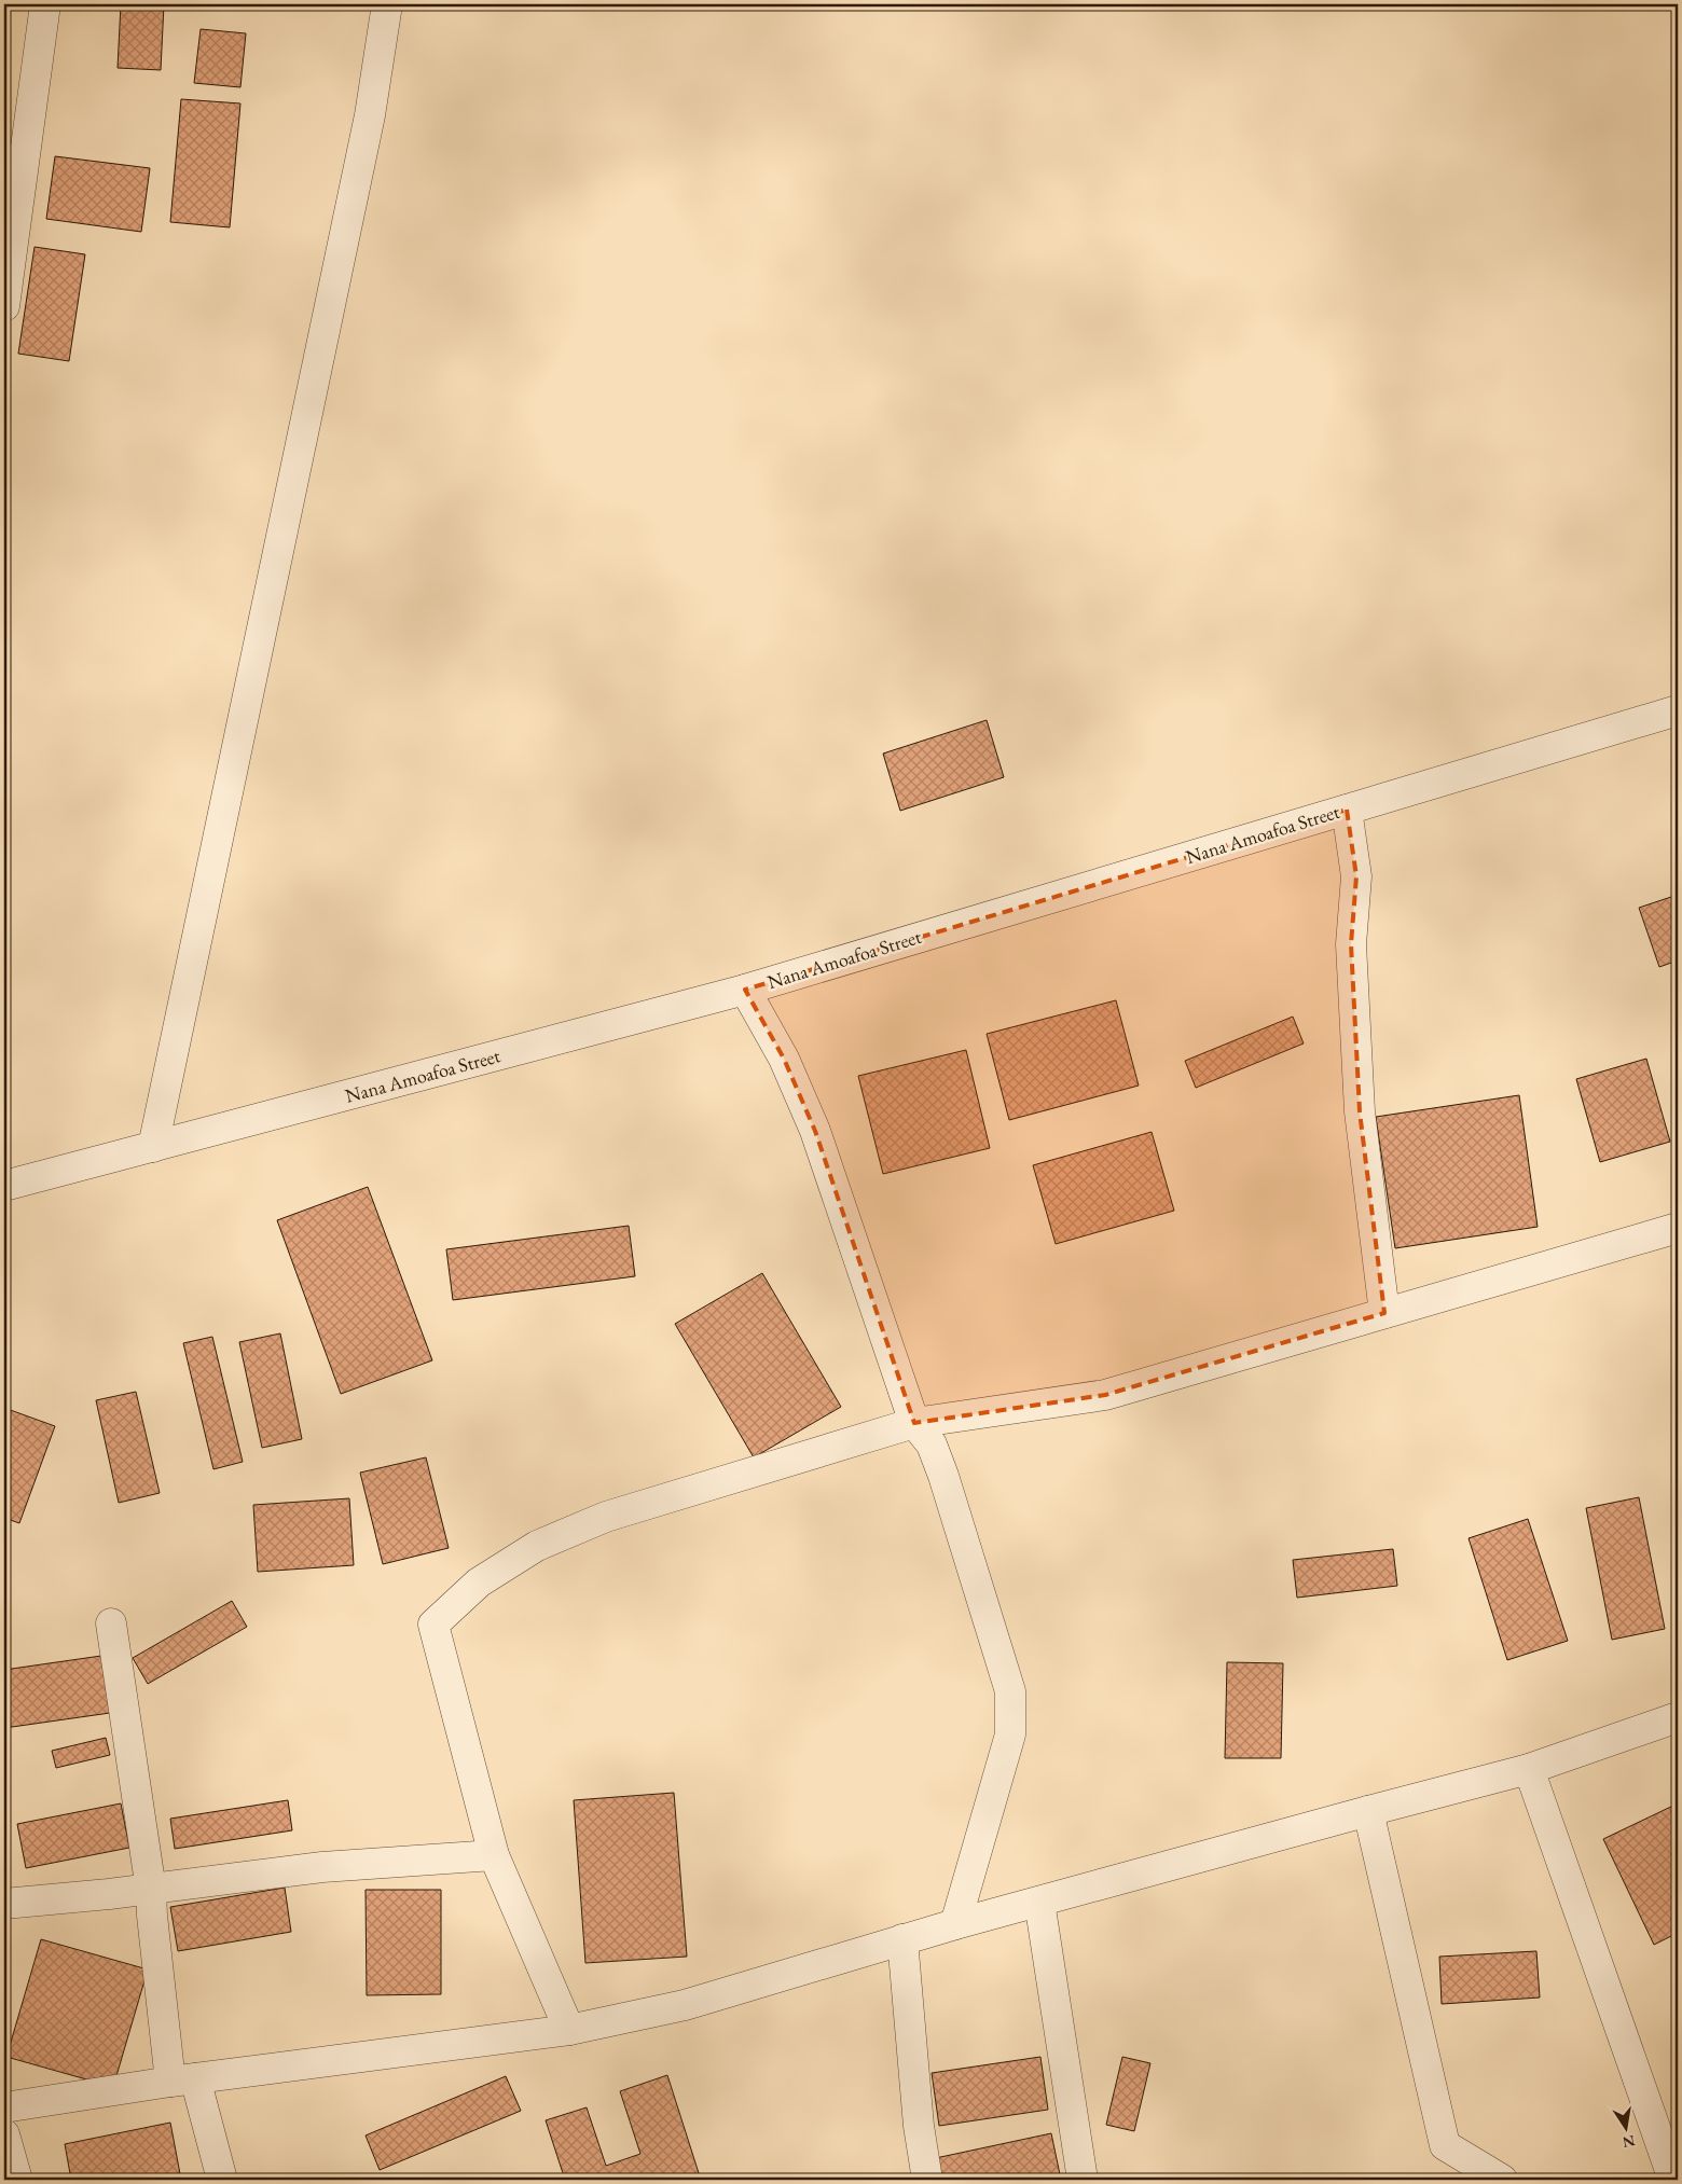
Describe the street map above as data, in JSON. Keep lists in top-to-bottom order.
{
  "streets": {
    "street": ["Nana Amoafoa Street"]
  },
  "north": "bottom"
}
